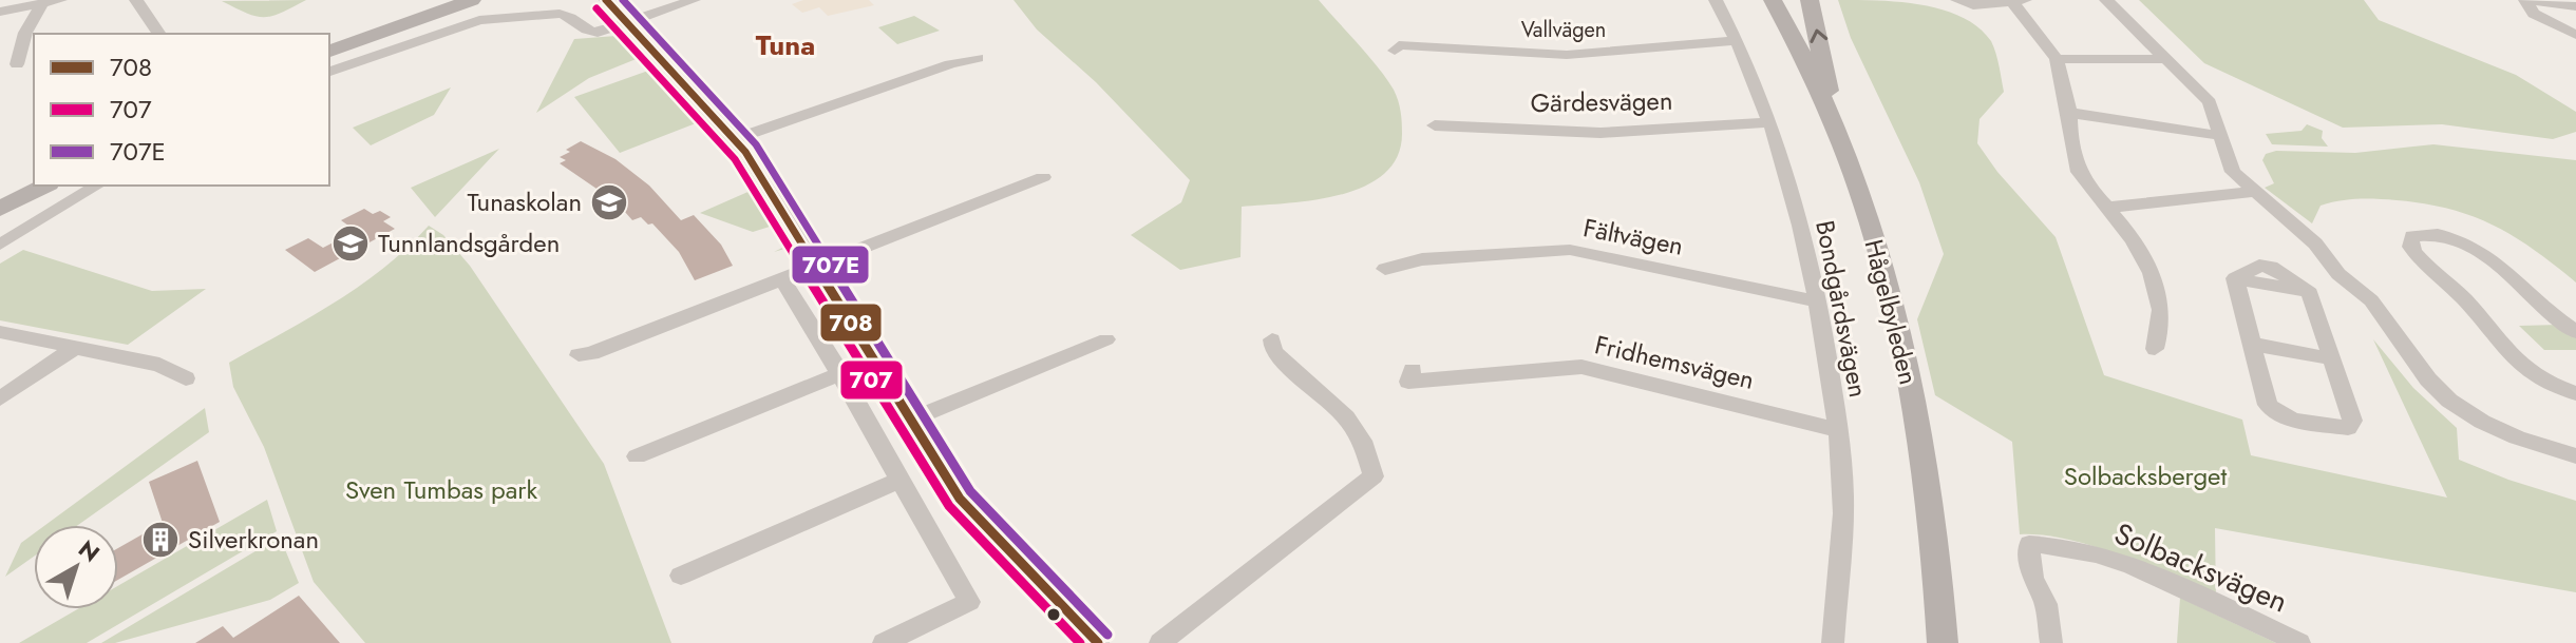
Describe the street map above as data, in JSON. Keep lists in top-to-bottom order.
{
  "streets": {
    "main road": ["Hågelbyleden"],
    "street": [
      "Vallvägen",
      "Gärdesvägen",
      "Fältvägen",
      "Bondgårdsvägen",
      "Fridhemsvägen",
      "Solbacksvägen"
    ]
  },
  "crossings": [
    ["Vallvägen", "Bondgårdsvägen"],
    ["Gärdesvägen", "Bondgårdsvägen"],
    ["Fältvägen", "Bondgårdsvägen"],
    ["Bondgårdsvägen", "Fridhemsvägen"]
  ],
  "districts": ["Tuna"],
  "parks": ["Solbacksberget", "Sven Tumbas park"],
  "places": {
    "school or university": ["Tunaskolan", "Tunnlandsgården"],
    "building": ["Silverkronan"]
  },
  "lines": ["transit line 708", "transit line 707E", "transit line 707"],
  "legend": ["708", "707", "707E"],
  "north": "top right"
}
